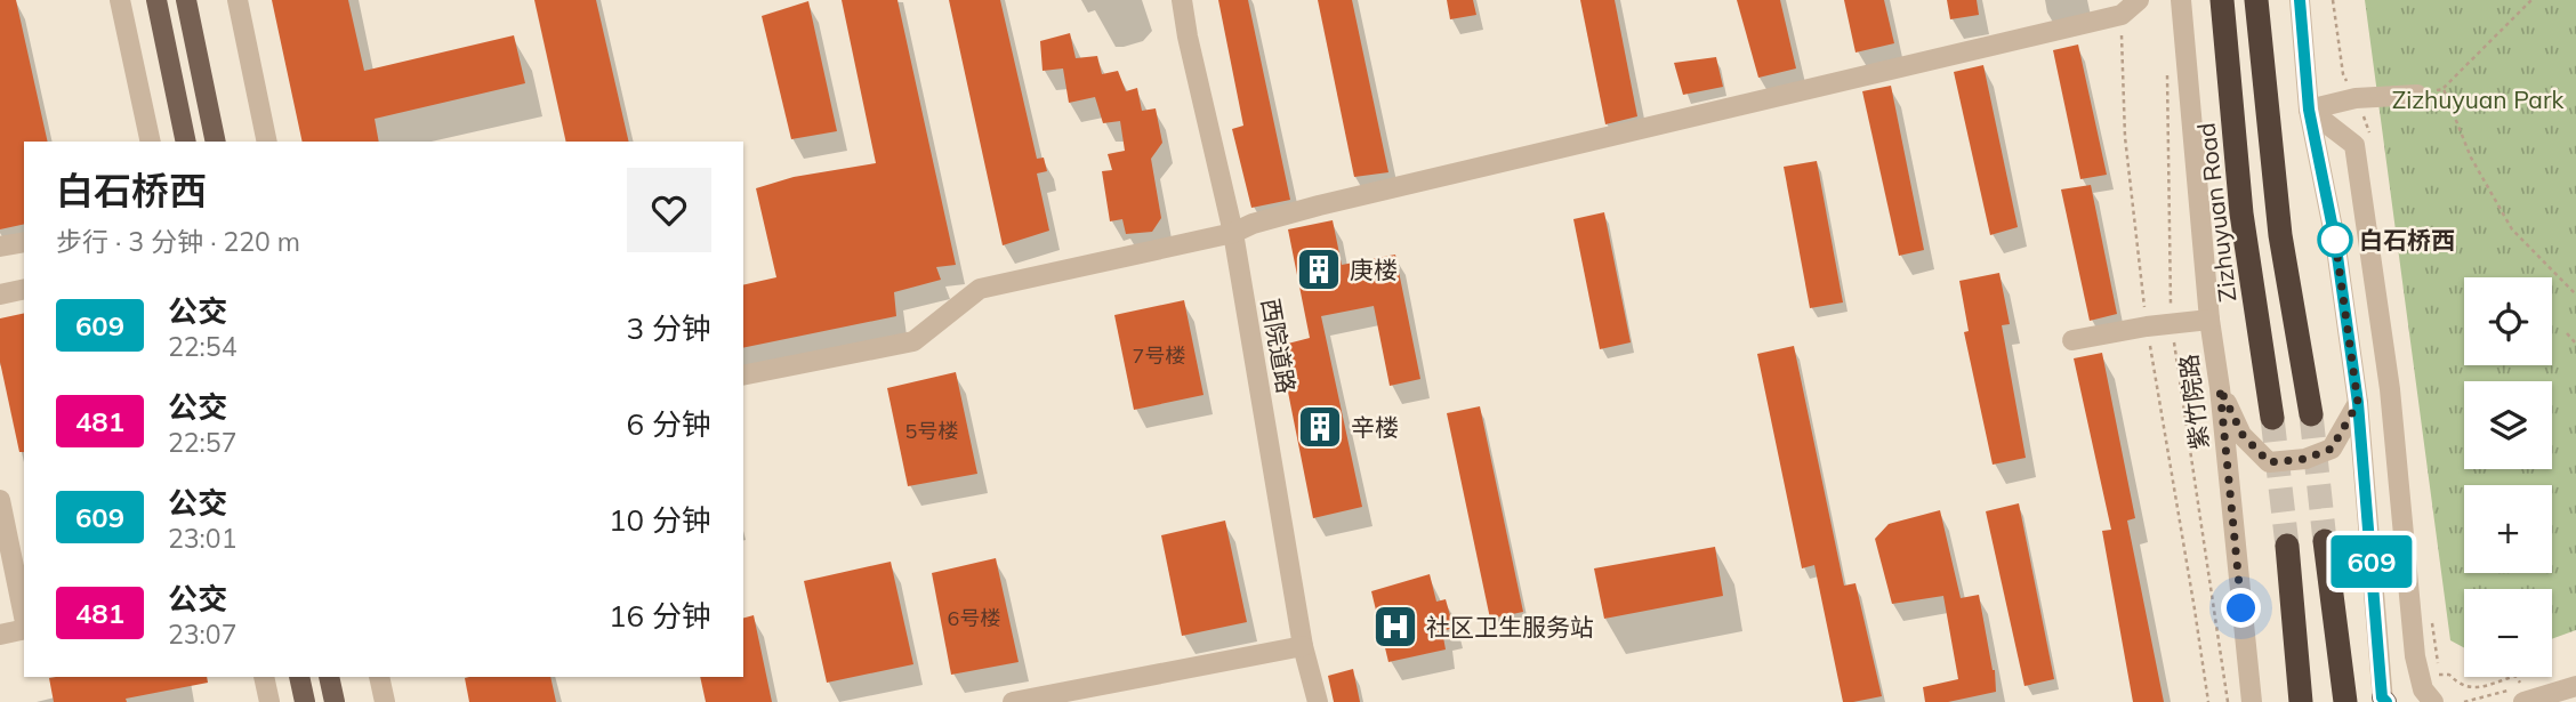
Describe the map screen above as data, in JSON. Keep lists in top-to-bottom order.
{
  "streets": {
    "highway": ["Zizhuyuan Road"],
    "street": ["西院道路", "紫竹院路"]
  },
  "parks": ["Zizhuyuan Park"],
  "places": {
    "other": ["白石桥西"],
    "building": ["庚楼", "辛楼"],
    "hospital": ["社区卫生服务站"]
  },
  "lines": ["bus line 609"],
  "house_numbers": ["7号楼", "5号楼", "6号楼"],
  "page": {
    "on_map": "609",
    "heading": ["白石桥西", "步行 · 3 分钟 · 220 m"],
    "map_buttons": ["+", "−"],
    "list": [
      {
        "mark": "609",
        "name": "公交",
        "note": "22:54",
        "value": "3 分钟"
      },
      {
        "mark": "481",
        "name": "公交",
        "note": "22:57",
        "value": "6 分钟"
      },
      {
        "mark": "609",
        "name": "公交",
        "note": "23:01",
        "value": "10 分钟"
      },
      {
        "mark": "481",
        "name": "公交",
        "note": "23:07",
        "value": "16 分钟"
      }
    ]
  }
}
